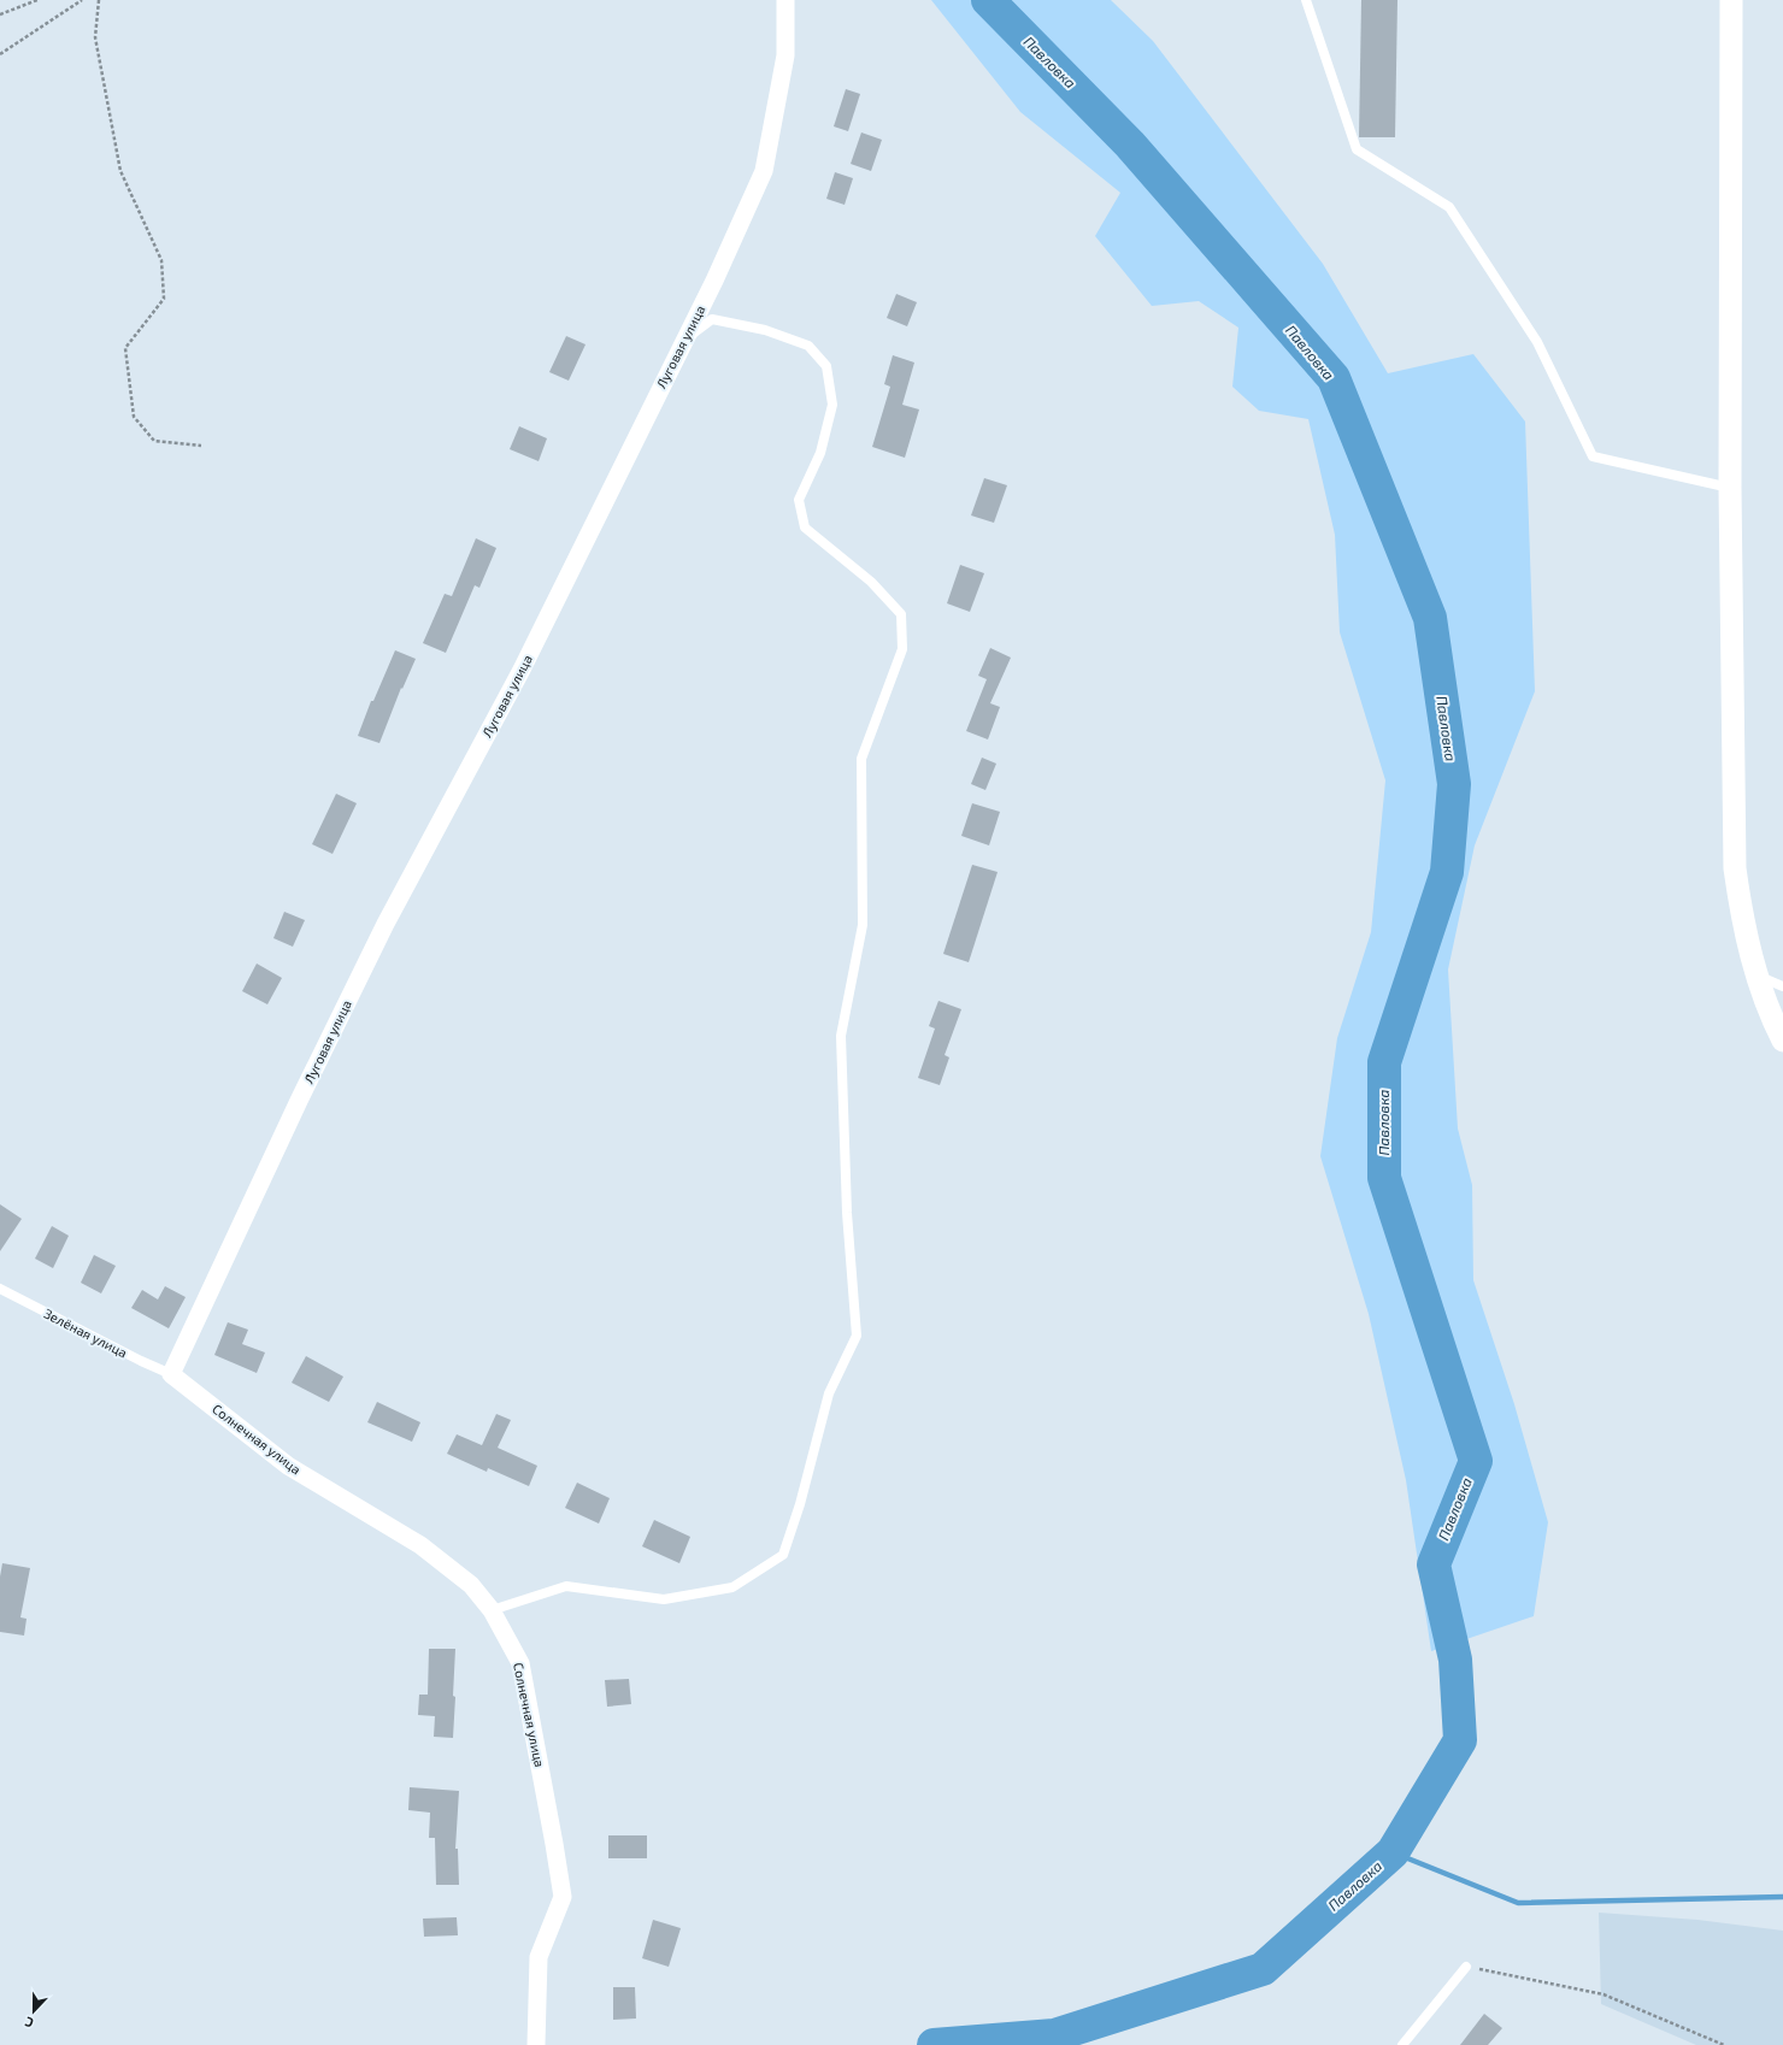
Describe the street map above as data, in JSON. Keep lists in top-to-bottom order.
{
  "streets": {
    "street": ["Луговая улица", "Солнечная улица"],
    "lane": ["Зелёная улица"]
  },
  "crossings": [
    ["Луговая улица", "Зелёная улица"],
    ["Луговая улица", "Солнечная улица"],
    ["Зелёная улица", "Солнечная улица"]
  ],
  "water": ["Павловка"],
  "north": "bottom"
}
